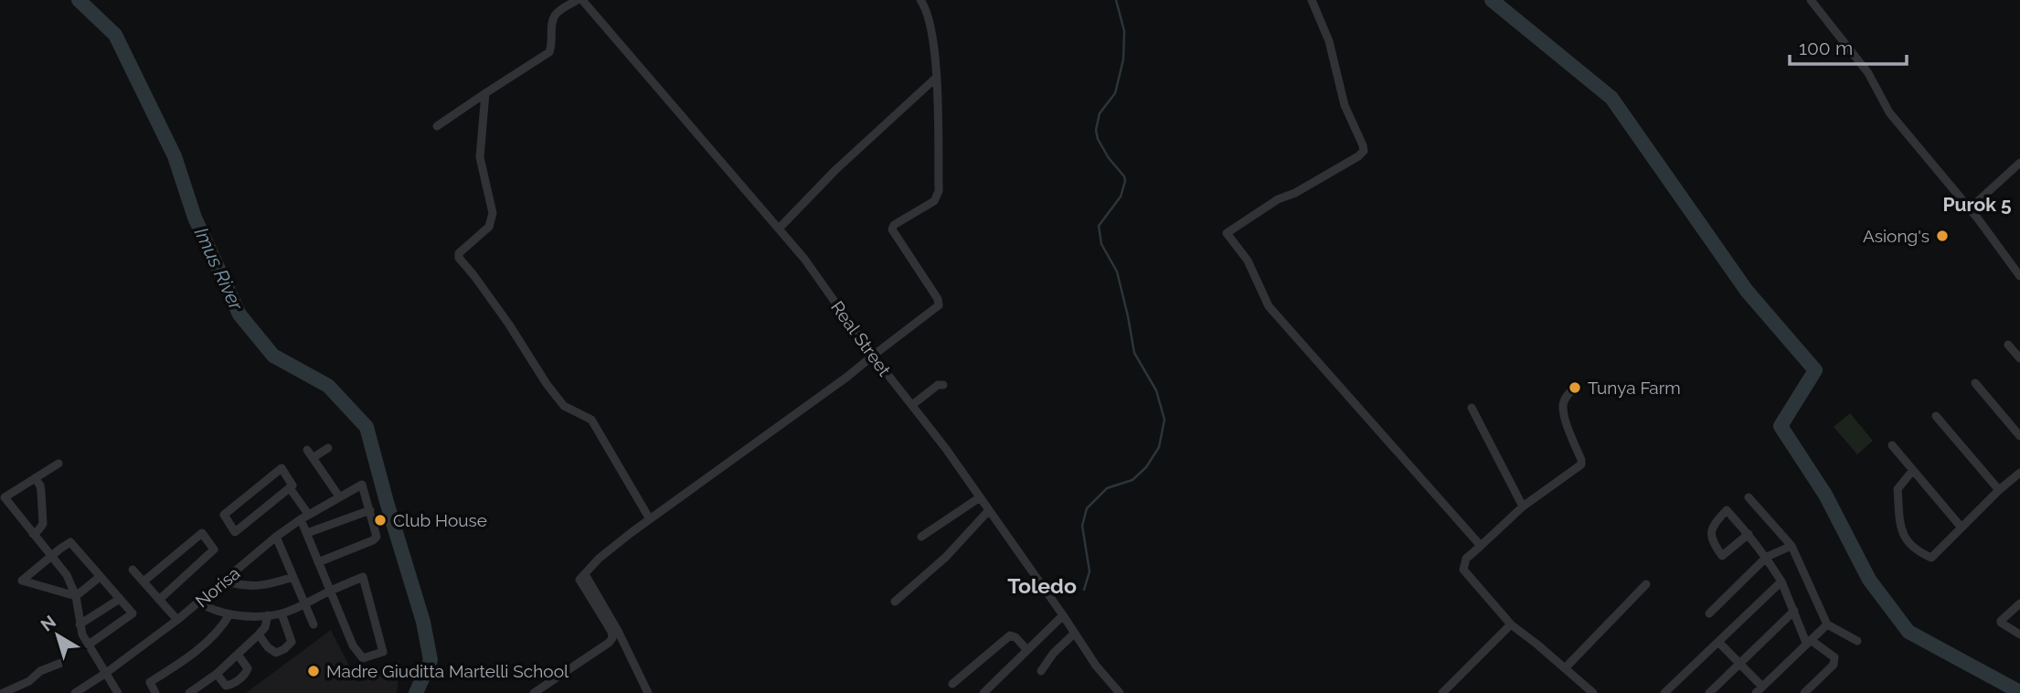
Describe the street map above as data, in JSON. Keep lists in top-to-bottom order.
{
  "streets": {
    "street": ["Real Street", "Norisa"]
  },
  "districts": ["Purok 5", "Toledo"],
  "water": ["Imus River"],
  "places": [
    "Asiong's",
    "Tunya Farm",
    "Club House",
    "Madre Giuditta Martelli School"
  ],
  "scale_bar": "100 m",
  "north": "top left"
}
